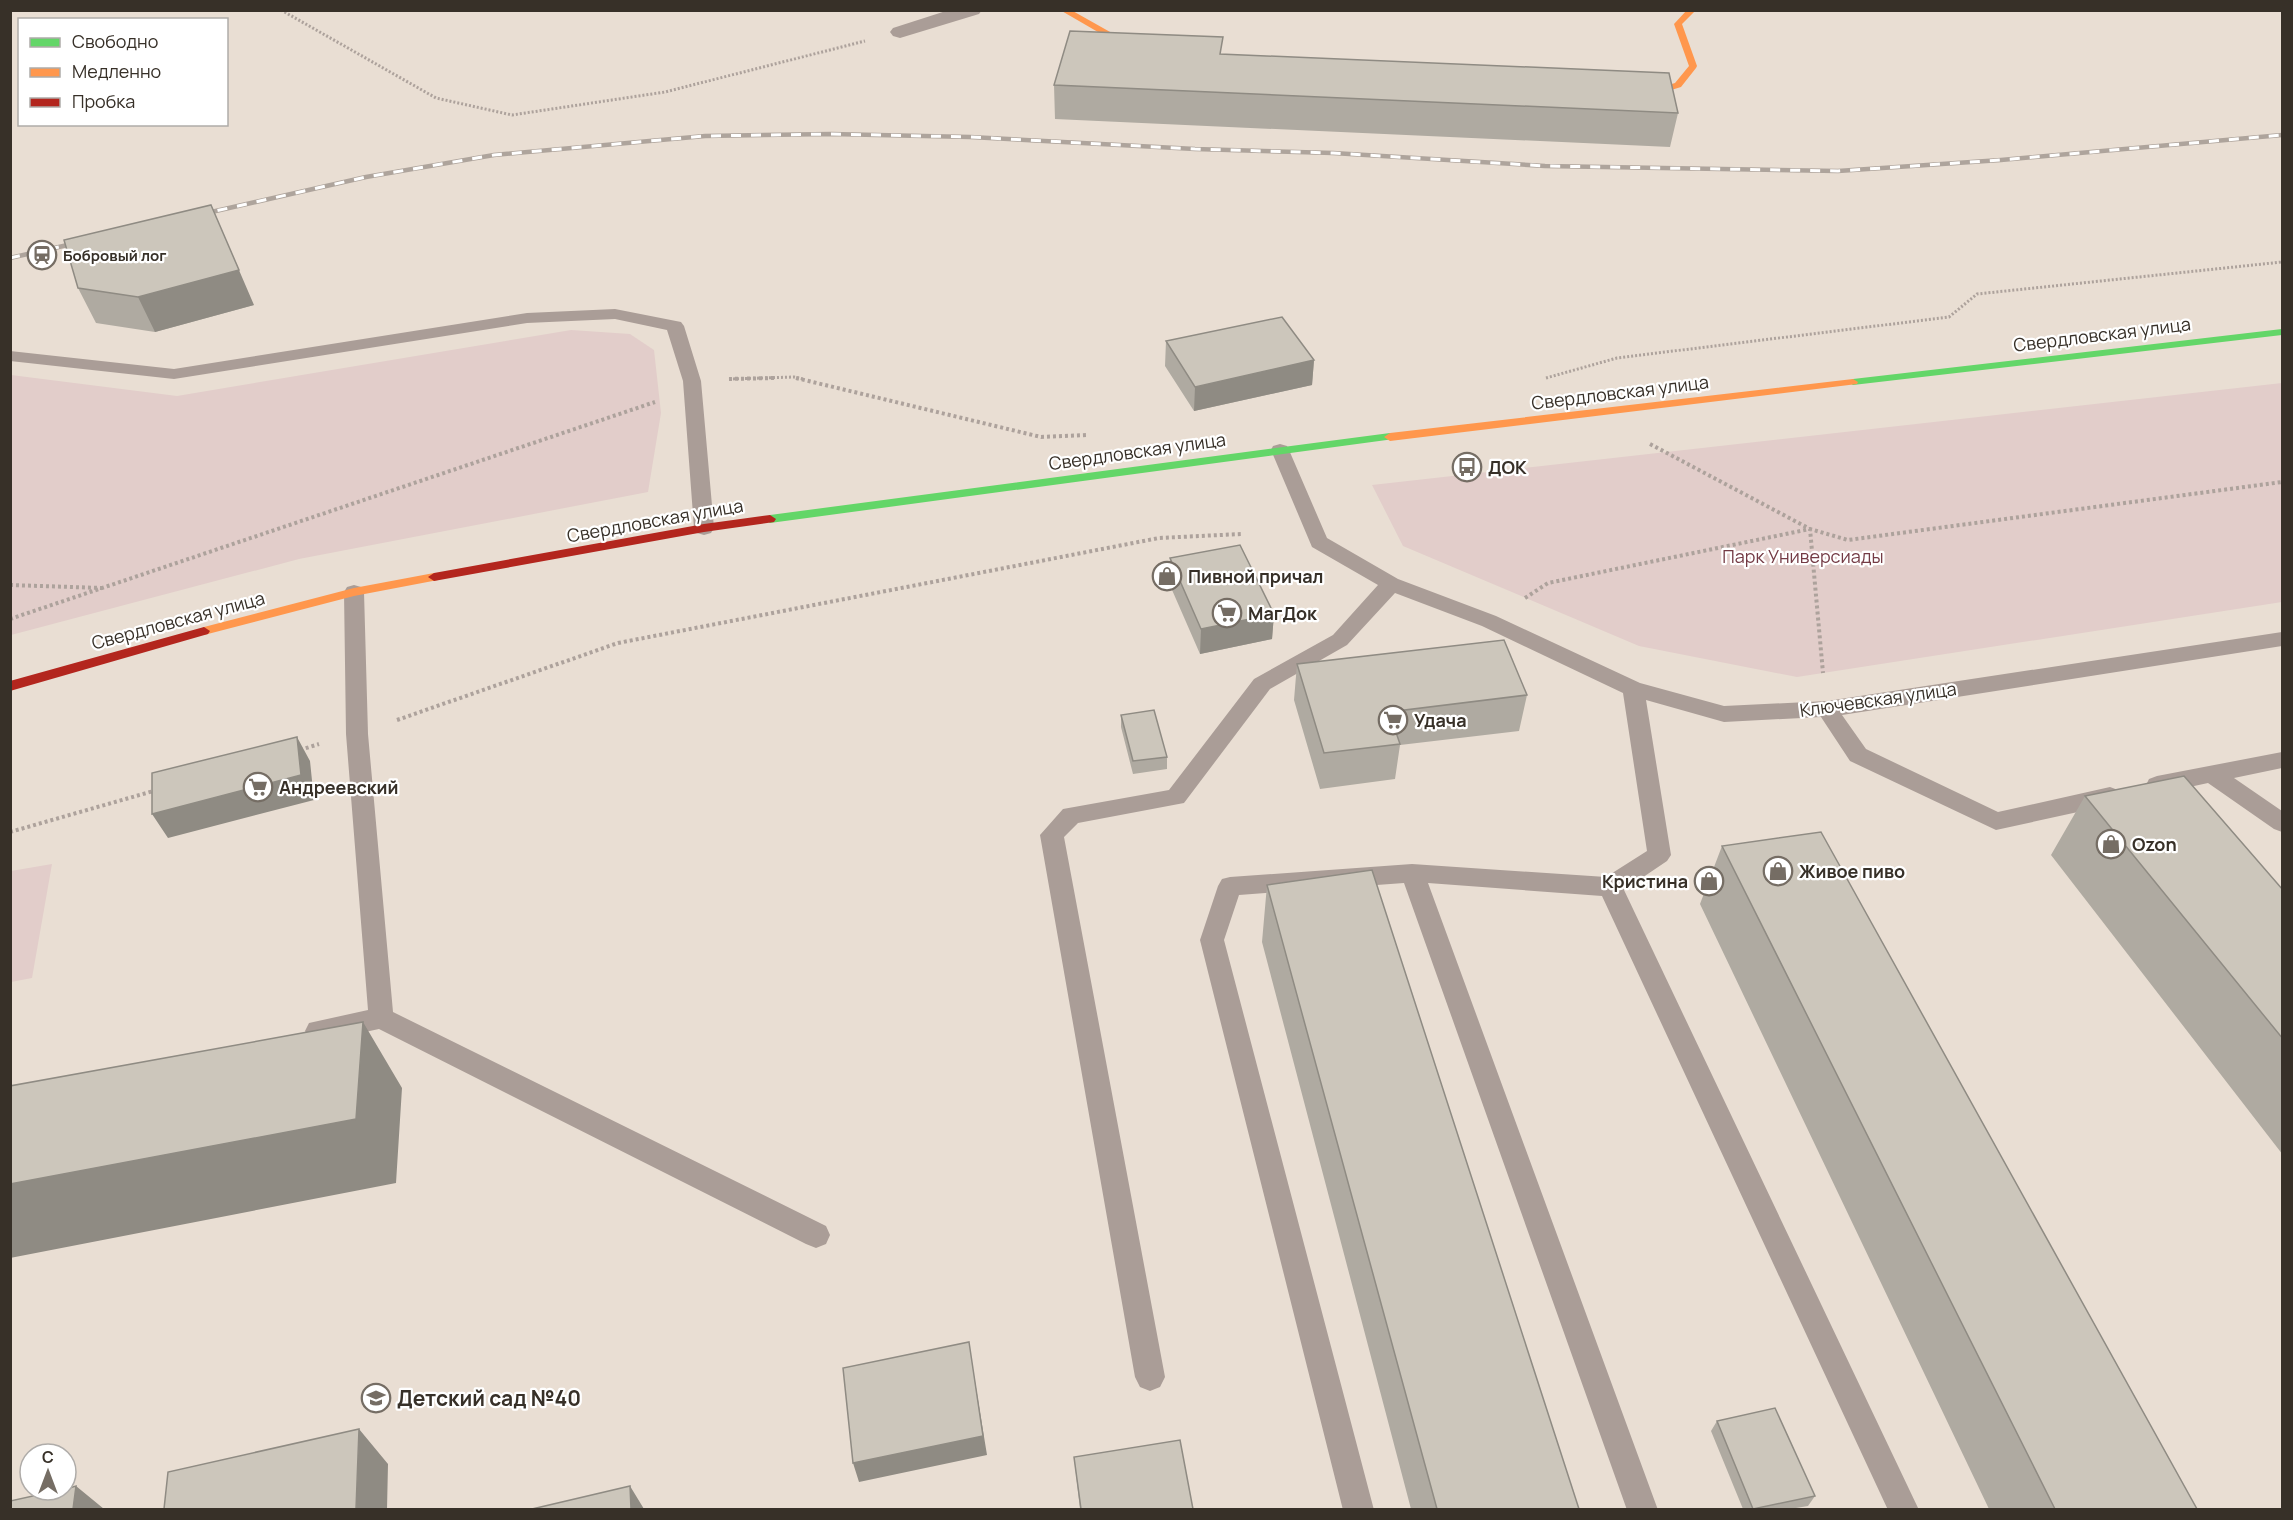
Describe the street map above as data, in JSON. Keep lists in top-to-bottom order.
{
  "streets": {
    "main road": ["Свердловская улица"],
    "lane": ["Ключевская улица"]
  },
  "crossings": [
    ["Свердловская улица", "Ключевская улица"]
  ],
  "parks": ["Парк Универсиады"],
  "places": {
    "station": ["Бобровый лог"],
    "bus stop": ["ДОК"],
    "shop": [
      "Пивной причал",
      "Ozon",
      "Живое пиво",
      "Кристина"
    ],
    "supermarket": ["МагДок", "Удача", "Андреевский"],
    "school or university": ["Детский сад №40"]
  },
  "legend": ["Свободно", "Медленно", "Пробка"],
  "north": "top"
}
